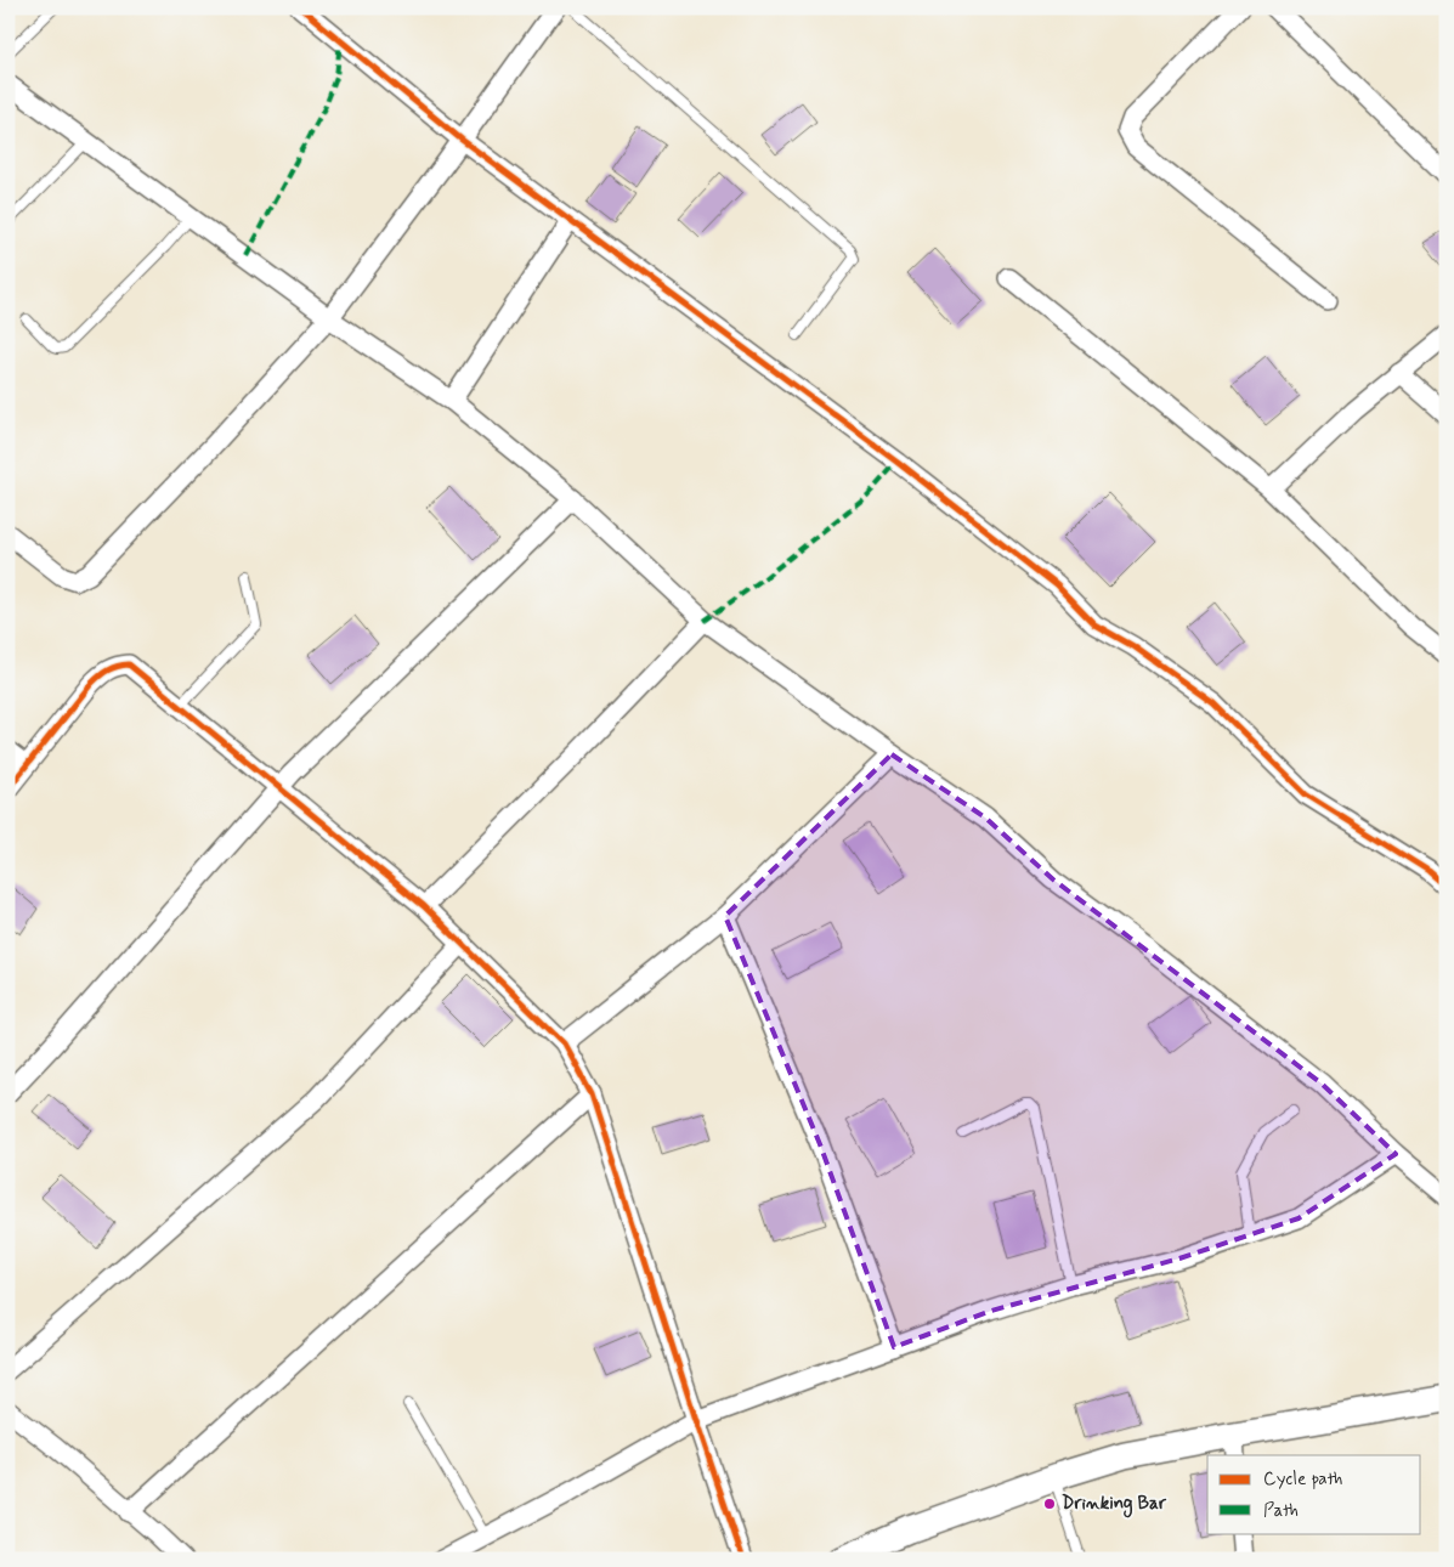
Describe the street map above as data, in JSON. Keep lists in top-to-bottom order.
{
  "places": ["Drinking Bar"],
  "legend": ["Cycle path", "Path"]
}
